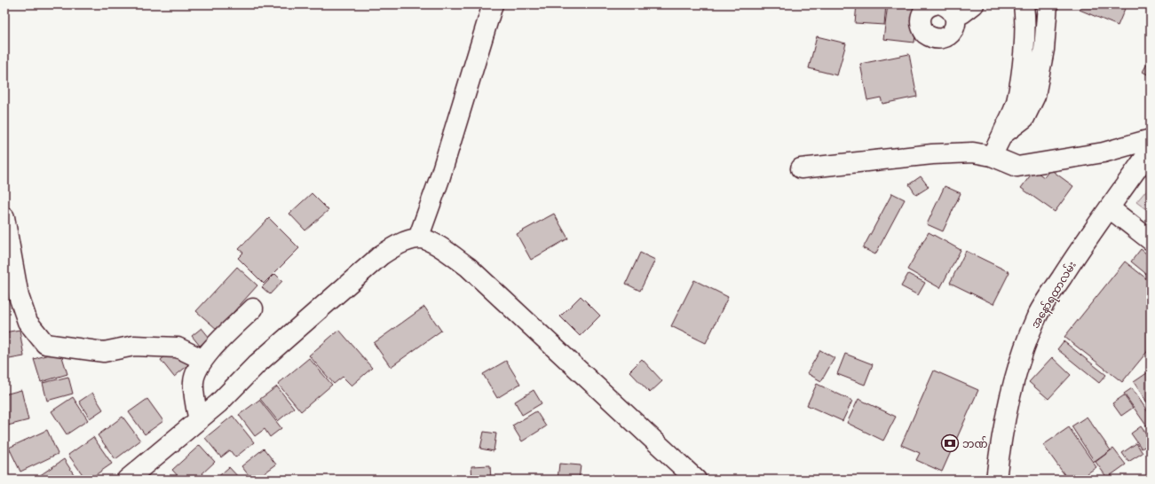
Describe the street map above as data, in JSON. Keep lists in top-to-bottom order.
{
  "streets": {
    "street": ["အ‌နော်‌ရထာလမ်း"]
  },
  "places": {
    "bank": ["ဘဏ်"]
  }
}
